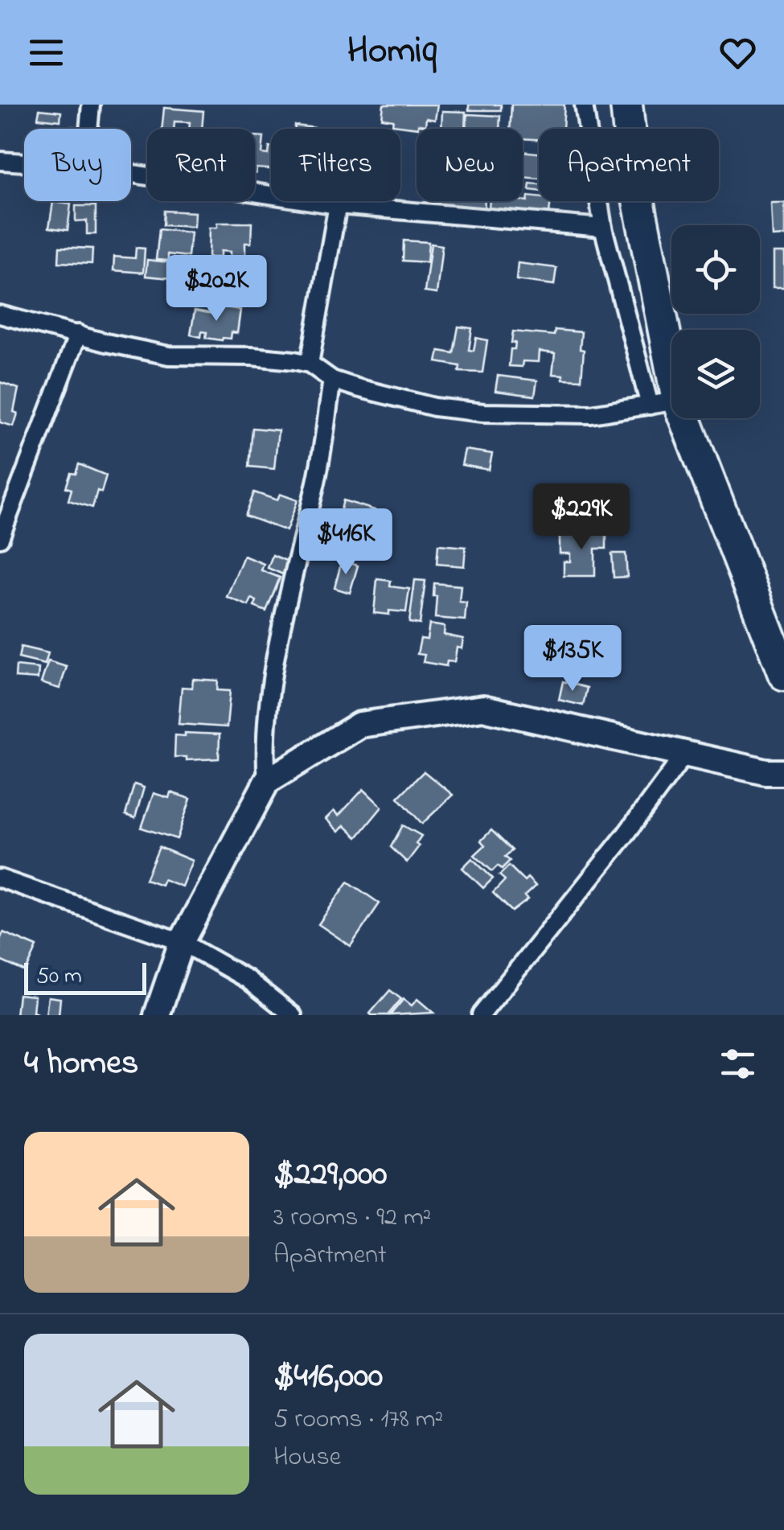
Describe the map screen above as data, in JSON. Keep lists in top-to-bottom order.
{
  "scale_bar": "50 m",
  "page": {
    "header": "Homiq",
    "chip": [
      "Buy",
      "Rent",
      "Filters",
      "New",
      "Apartment"
    ],
    "price": [
      "$202K",
      "$229K",
      "$416K",
      "$135K"
    ],
    "scale": "50 m",
    "heading": "4 homes",
    "list": [
      {
        "name": "$229,000",
        "note": "3 rooms · 92 m² · Apartment"
      },
      {
        "name": "$416,000",
        "note": "5 rooms · 178 m² · House"
      }
    ]
  }
}
